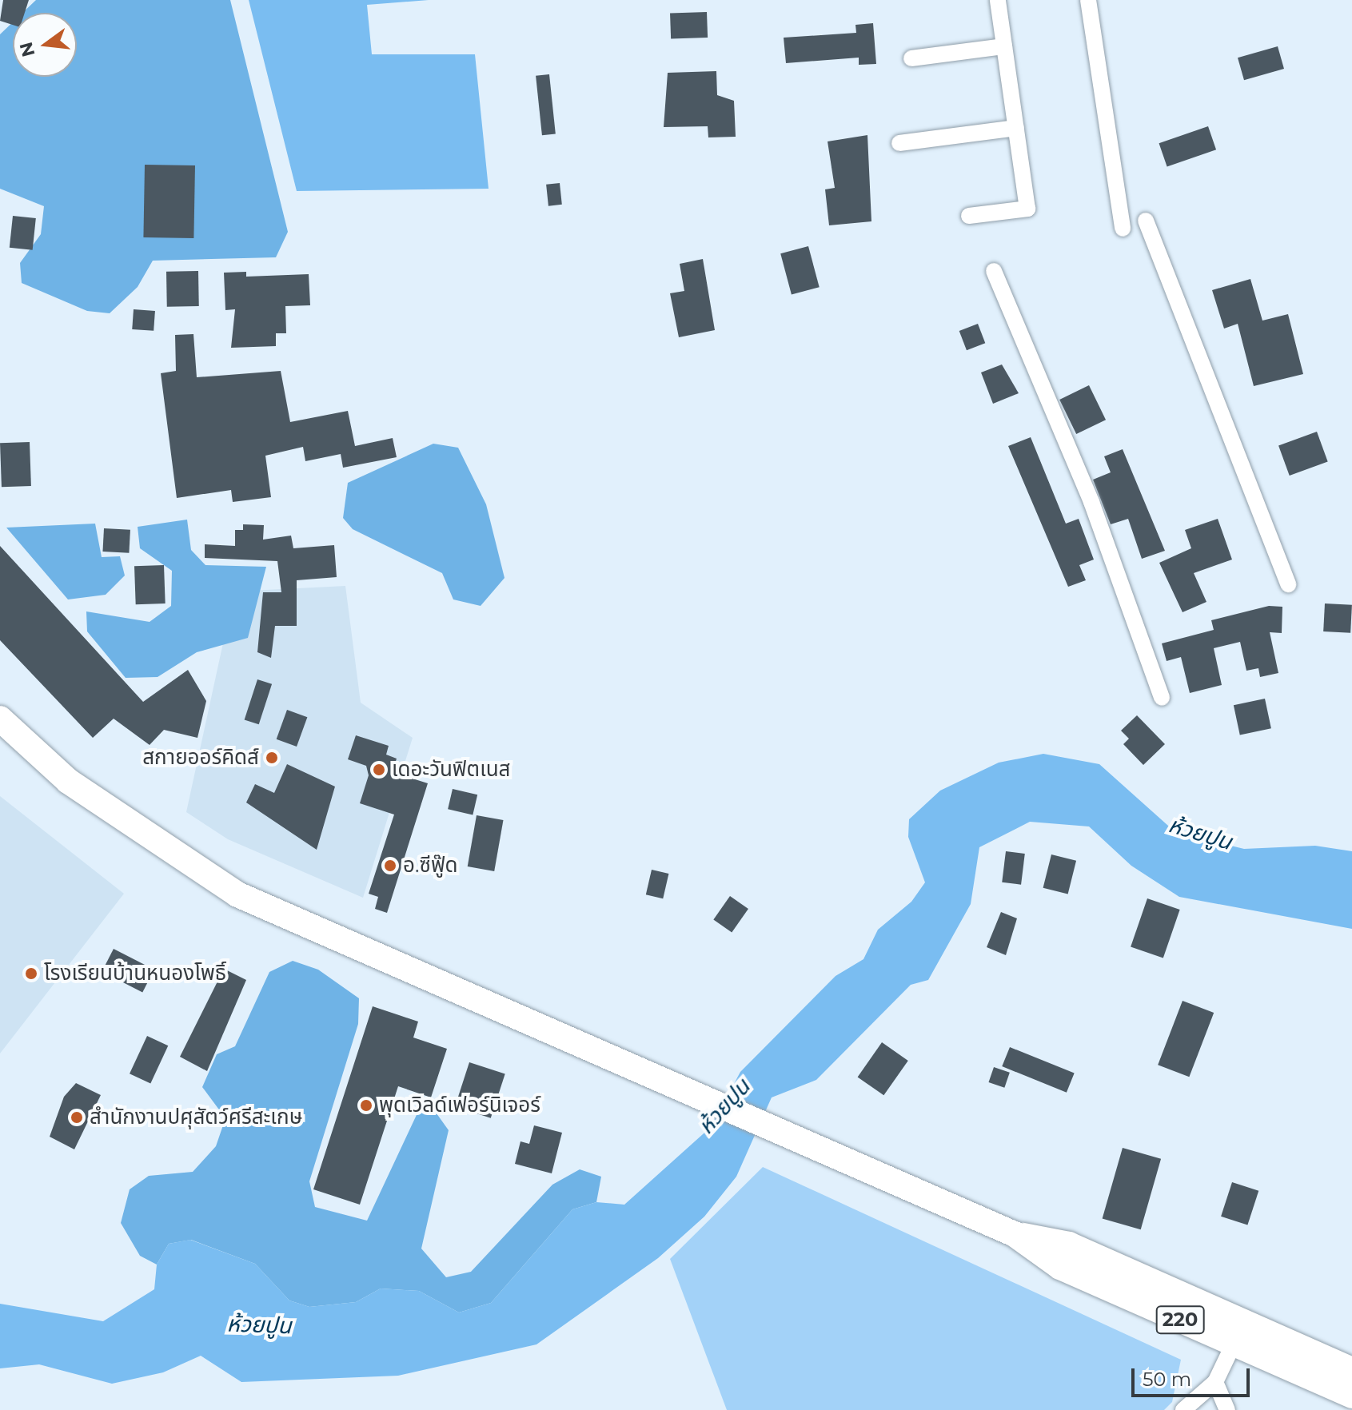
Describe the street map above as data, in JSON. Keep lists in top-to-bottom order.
{
  "streets": {
    "main road": ["220"]
  },
  "water": ["ห้วยปูน"],
  "places": [
    "สกายออร์คิดส์",
    "เดอะวันฟิตเนส",
    "อ.ซีฟู๊ด",
    "โรงเรียนบ้านหนองโพธิ์",
    "พุดเวิลด์เฟอร์นิเจอร์",
    "สำนักงานปศุสัตว์ศรีสะเกษ"
  ],
  "scale_bar": "50 m",
  "north": "left"
}
